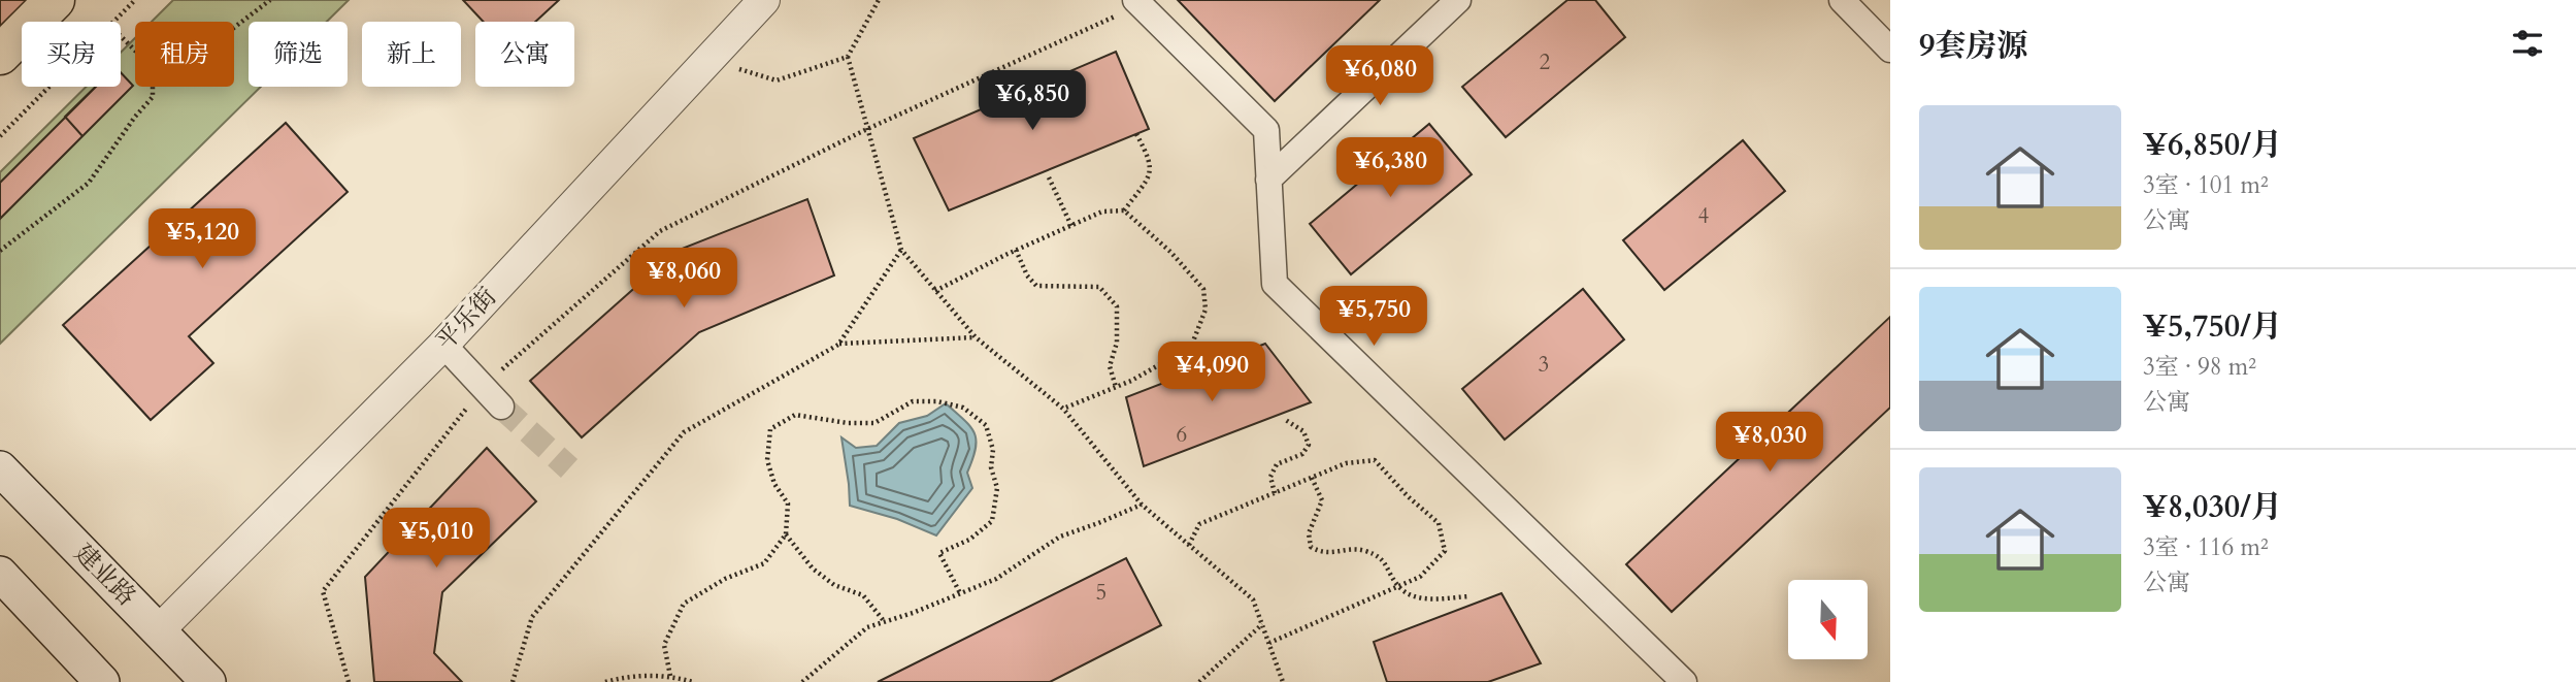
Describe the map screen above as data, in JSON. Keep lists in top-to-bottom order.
{
  "streets": {
    "main road": ["建业路"],
    "street": ["平乐街"]
  },
  "crossings": [
    ["平乐街", "建业路"]
  ],
  "house_numbers": [
    "2",
    "4",
    "3",
    "6",
    "5"
  ],
  "north": "bottom",
  "page": {
    "heading": "9套房源",
    "chip": [
      "买房",
      "租房",
      "筛选",
      "新上",
      "公寓"
    ],
    "price": [
      "¥6,080",
      "¥6,850",
      "¥6,380",
      "¥5,120",
      "¥8,060",
      "¥5,750",
      "¥4,090",
      "¥8,030",
      "¥5,010"
    ],
    "list": [
      {
        "name": "¥6,850/月",
        "note": "3室 · 101 m² · 公寓"
      },
      {
        "name": "¥5,750/月",
        "note": "3室 · 98 m² · 公寓"
      },
      {
        "name": "¥8,030/月",
        "note": "3室 · 116 m² · 公寓"
      }
    ]
  }
}
